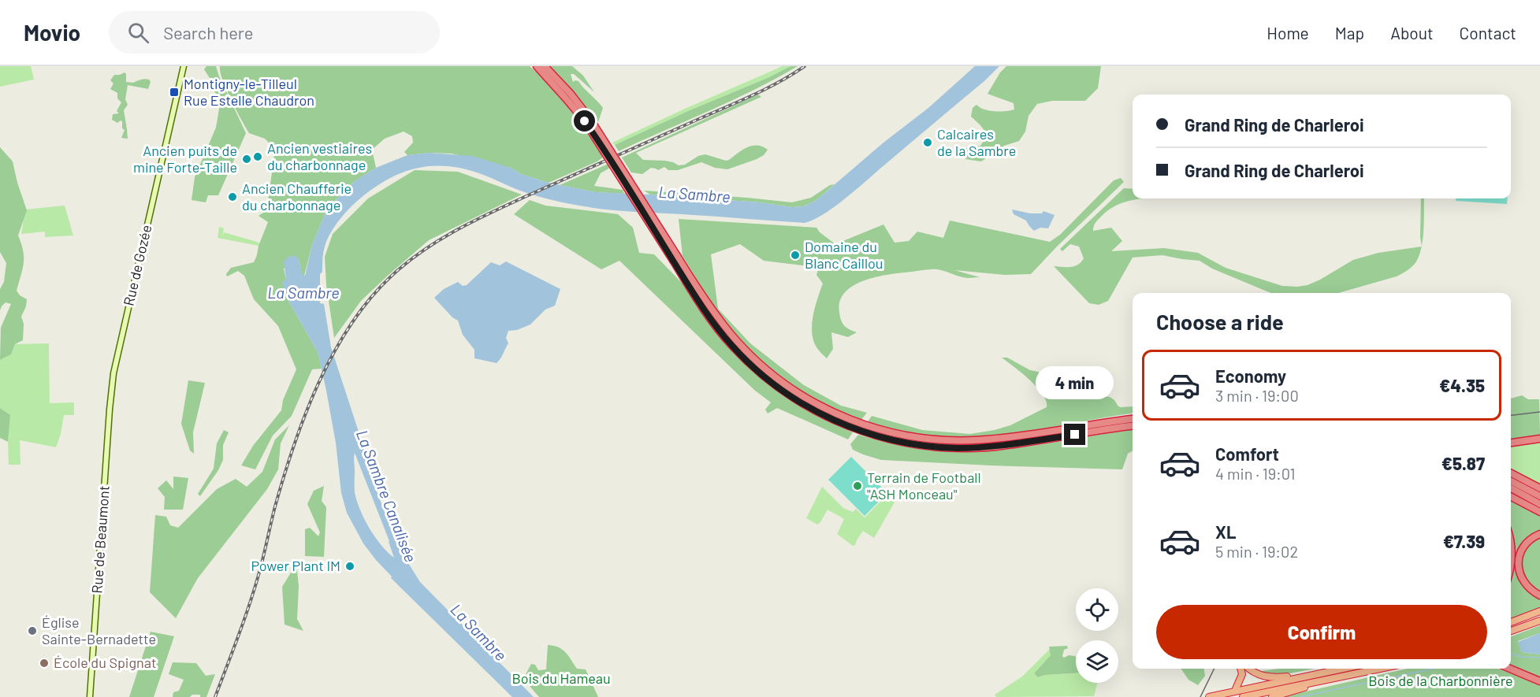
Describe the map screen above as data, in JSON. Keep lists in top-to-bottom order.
{
  "streets": {
    "main road": ["Rue de Gozée", "Rue de Beaumont"]
  },
  "crossings": [
    ["Rue de Gozée", "Rue de Beaumont"]
  ],
  "water": ["La Sambre", "La Sambre Canalisée"],
  "parks": ["Bois du Hameau", "Bois de la Charbonnière"],
  "places": {
    "transit": ["Montigny-le-Tilleul Rue Estelle Chaudron"],
    "other": [
      "Calcaires de la Sambre",
      "Ancien vestiaires du charbonnage",
      "Ancien puits de mine Forte-Taille",
      "Ancien Chaufferie du charbonnage",
      "Domaine du Blanc Caillou",
      "Terrain de Football \"ASH Monceau\"",
      "Power Plant IM",
      "Église Sainte-Bernadette",
      "École du Spignat"
    ]
  },
  "page": {
    "header": "Movio",
    "search": "Search here",
    "nav": [
      "Home",
      "Map",
      "About",
      "Contact"
    ],
    "banner": ["Grand Ring de Charleroi", "Grand Ring de Charleroi"],
    "heading": "Choose a ride",
    "list": [
      {
        "name": "Economy",
        "note": "3 min · 19:00",
        "value": "€4.35"
      },
      {
        "name": "Comfort",
        "note": "4 min · 19:01",
        "value": "€5.87"
      },
      {
        "name": "XL",
        "note": "5 min · 19:02",
        "value": "€7.39"
      }
    ],
    "bubble": "4 min",
    "buttons": "Confirm"
  }
}
